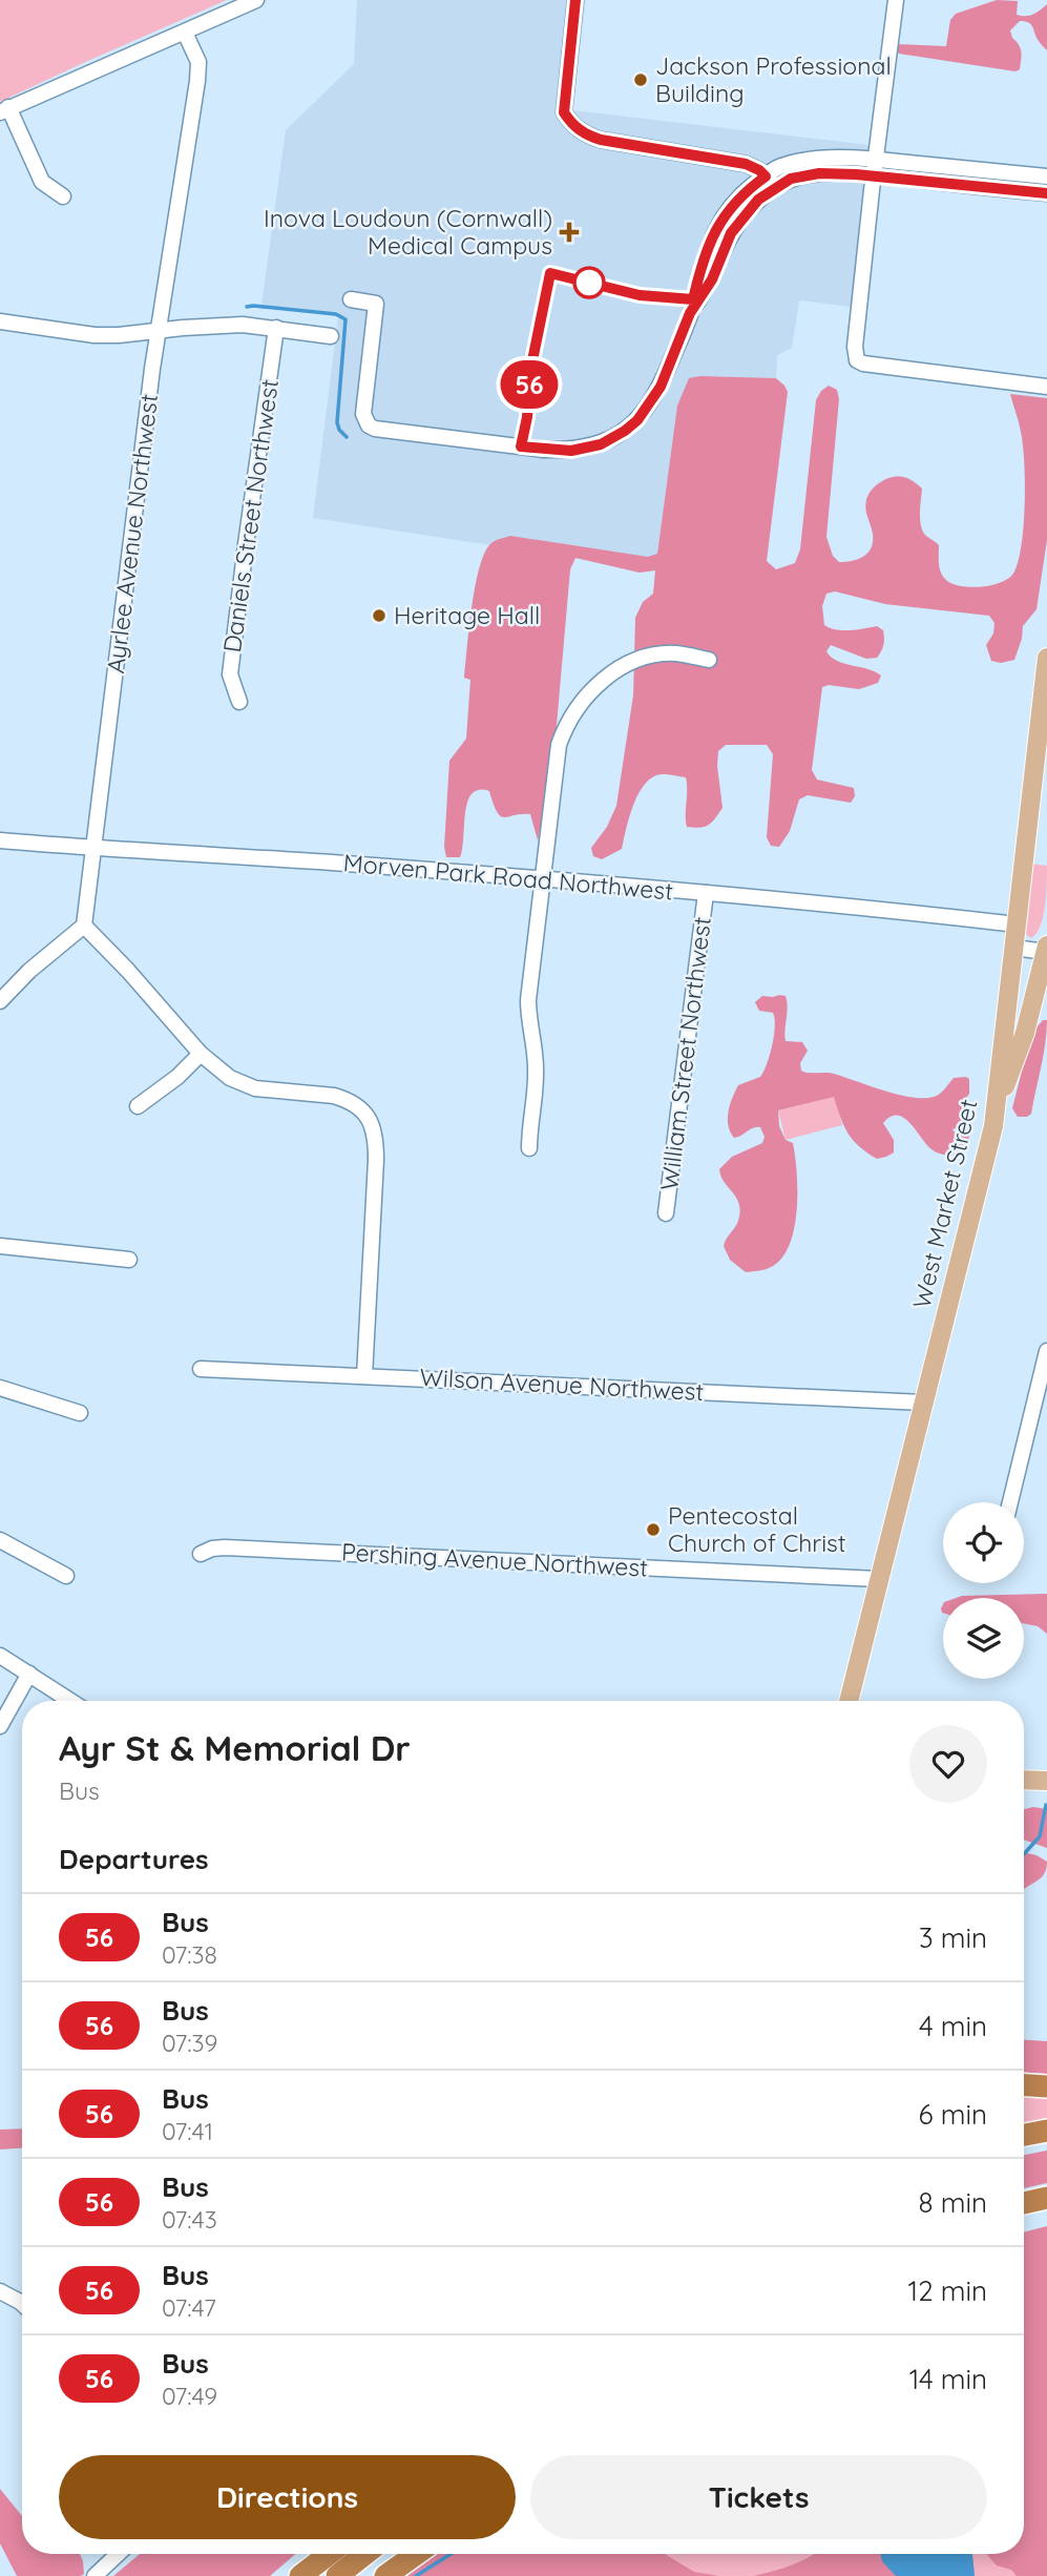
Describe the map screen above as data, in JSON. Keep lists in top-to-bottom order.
{
  "streets": {
    "main road": ["West Market Street"],
    "street": [
      "Daniels Street Northwest",
      "Ayrlee Avenue Northwest",
      "Morven Park Road Northwest",
      "William Street Northwest",
      "Wilson Avenue Northwest",
      "Pershing Avenue Northwest"
    ]
  },
  "crossings": [
    ["Ayrlee Avenue Northwest", "Morven Park Road Northwest"],
    ["Morven Park Road Northwest", "William Street Northwest"],
    ["Morven Park Road Northwest", "West Market Street"],
    ["West Market Street", "Wilson Avenue Northwest"],
    ["West Market Street", "Pershing Avenue Northwest"]
  ],
  "places": {
    "other": ["Jackson Professional Building", "Heritage Hall", "Pentecostal Church of Christ"],
    "health": ["Inova Loudoun (Cornwall) Medical Campus"]
  },
  "lines": ["bus line 56"],
  "page": {
    "on_map": "56",
    "heading": [
      ["Ayr St & Memorial Dr", "Bus"],
      "Departures"
    ],
    "list": [
      {
        "mark": "56",
        "name": "Bus",
        "note": "07:38",
        "value": "3 min"
      },
      {
        "mark": "56",
        "name": "Bus",
        "note": "07:39",
        "value": "4 min"
      },
      {
        "mark": "56",
        "name": "Bus",
        "note": "07:41",
        "value": "6 min"
      },
      {
        "mark": "56",
        "name": "Bus",
        "note": "07:43",
        "value": "8 min"
      },
      {
        "mark": "56",
        "name": "Bus",
        "note": "07:47",
        "value": "12 min"
      },
      {
        "mark": "56",
        "name": "Bus",
        "note": "07:49",
        "value": "14 min"
      }
    ],
    "buttons": ["Directions", "Tickets"]
  }
}
